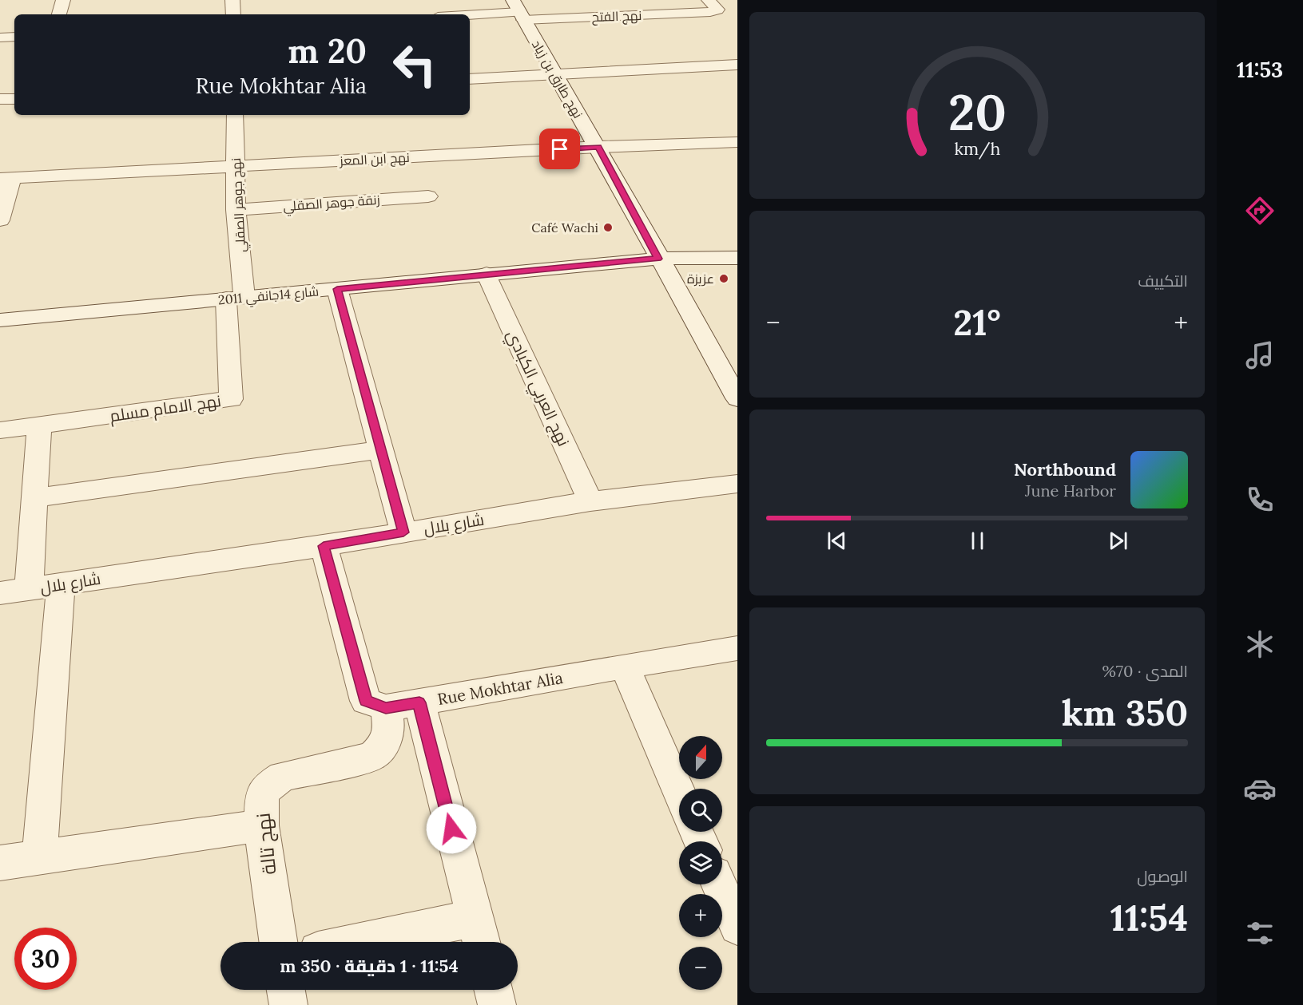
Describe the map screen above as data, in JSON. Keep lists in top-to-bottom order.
{
  "streets": {
    "street": [
      "نهج الفتح",
      "نهج طارق بن زياد",
      "نهج ابن المعز",
      "زنقة جوهر الصقلي",
      "نهج جوهر الصقلي",
      "شارع 14جانفي 2011",
      "نهج العربي الكبادي",
      "نهج الامام مسلم",
      "شارع بلال",
      "Rue Mokhtar Alia",
      "نهج تالة"
    ]
  },
  "crossings": [
    ["نهج الفتح", "نهج طارق بن زياد"],
    ["نهج طارق بن زياد", "نهج ابن المعز"],
    ["نهج طارق بن زياد", "شارع 14جانفي 2011"],
    ["نهج ابن المعز", "نهج جوهر الصقلي"],
    ["زنقة جوهر الصقلي", "نهج جوهر الصقلي"],
    ["نهج جوهر الصقلي", "شارع 14جانفي 2011"],
    ["نهج جوهر الصقلي", "نهج الامام مسلم"],
    ["شارع 14جانفي 2011", "نهج العربي الكبادي"],
    ["شارع 14جانفي 2011", "نهج الامام مسلم"],
    ["نهج العربي الكبادي", "شارع بلال"],
    ["Rue Mokhtar Alia", "نهج تالة"]
  ],
  "places": ["Café Wachi", "عزيزة"],
  "north": "top",
  "page": {
    "tabs": "11:53",
    "turn": ["20 m", "Rue Mokhtar Alia"],
    "tile": [
      "التكييف",
      ["المدى · 70%", "350 km"],
      ["الوصول", "11:54"]
    ],
    "heat": ["−", "21°", "+"],
    "song": ["Northbound", "June Harbor"],
    "map_buttons": ["+", "−"],
    "limit": "30",
    "trip": "11:54 · 1 دقيقة · 350 m",
    "gauge": ["20", "km/h"]
  }
}
